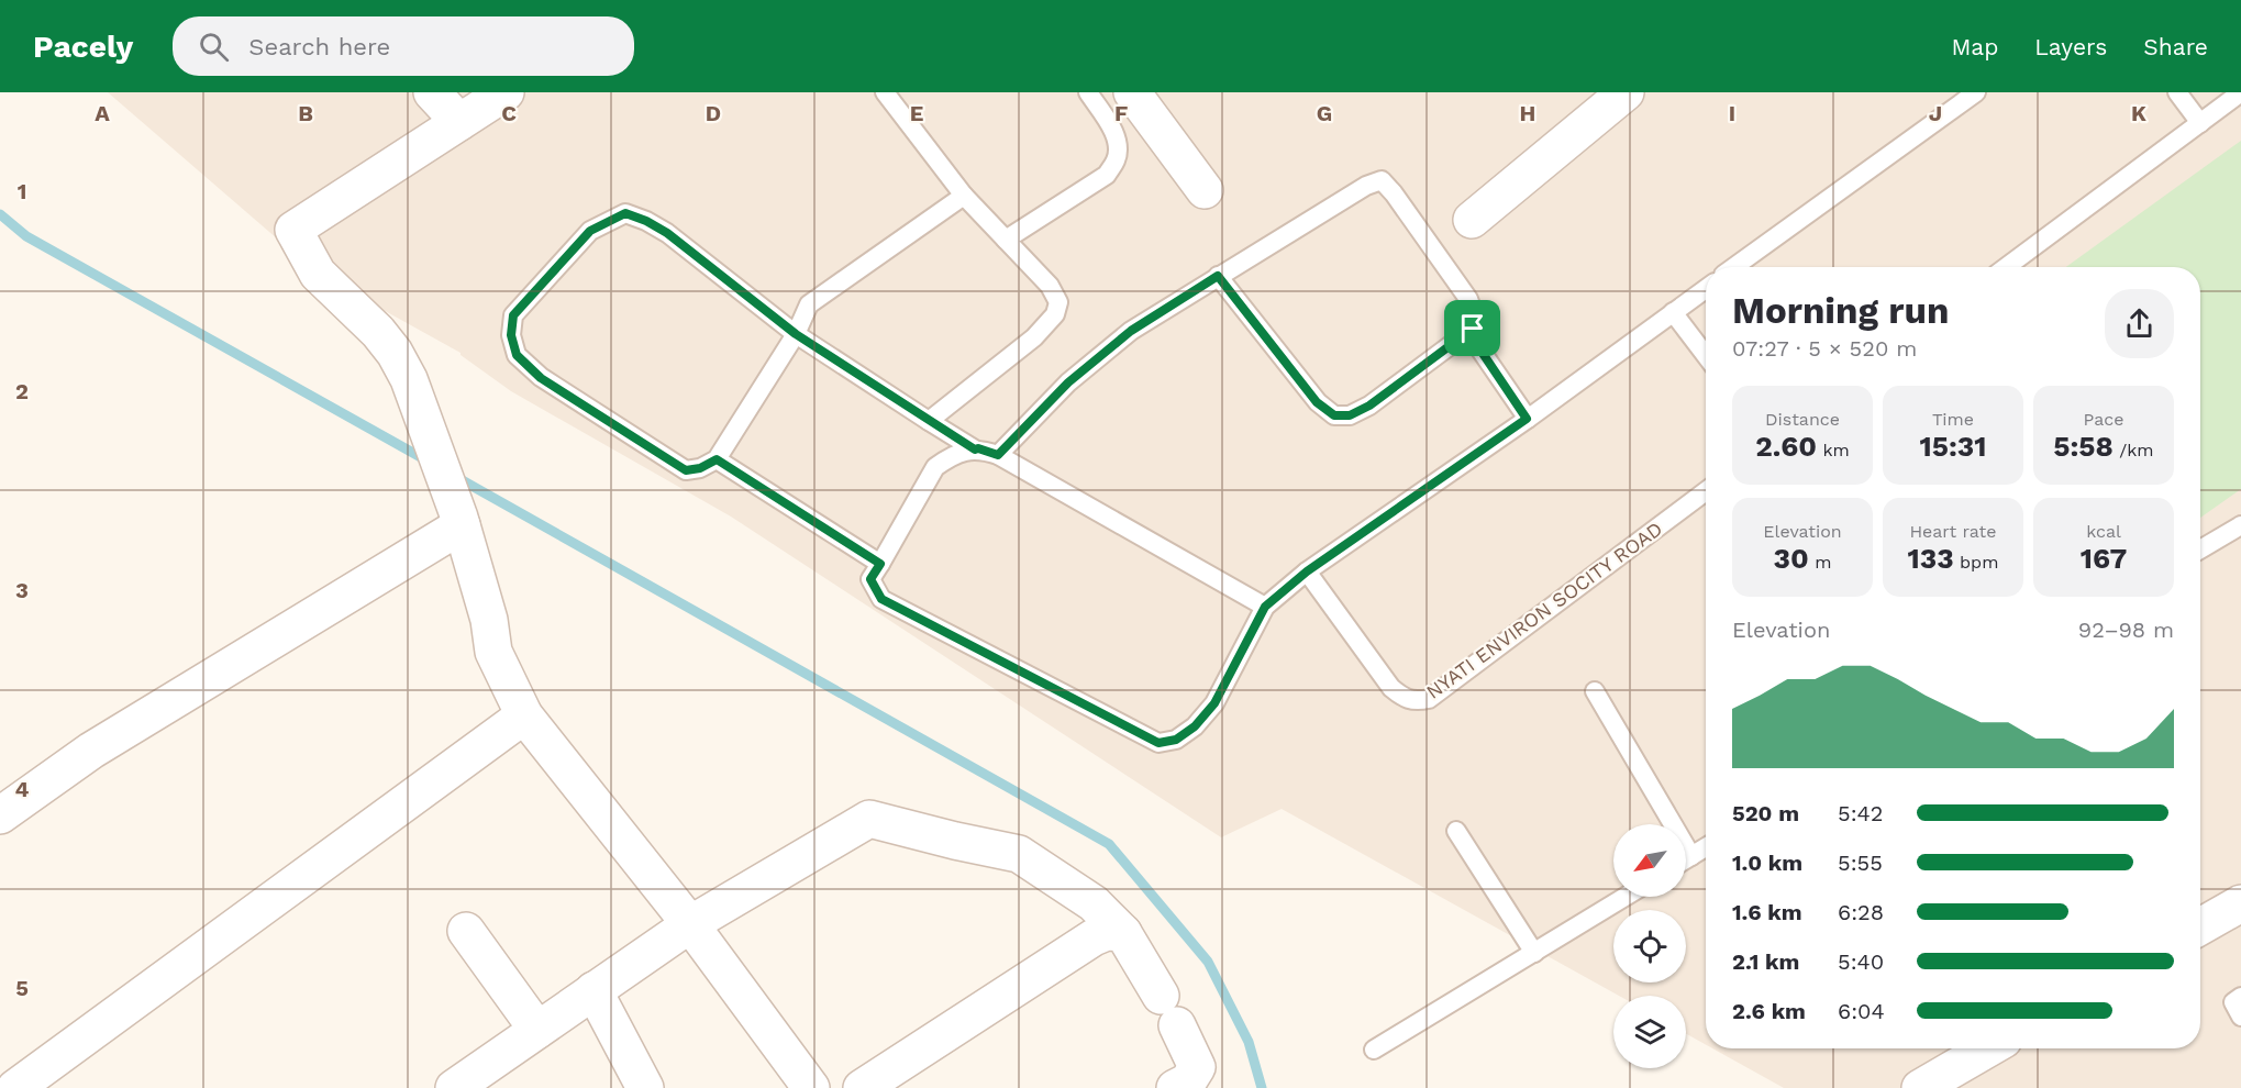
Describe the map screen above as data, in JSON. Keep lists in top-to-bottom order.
{
  "streets": {
    "lane": ["NYATI ENVIRON SOCITY ROAD"]
  },
  "north": "bottom left",
  "page": {
    "header": "Pacely",
    "search": "Search here",
    "nav": ["Map", "Layers", "Share"],
    "heading": ["Morning run", "07:27 · 5 × 520 m"],
    "stats": [
      ["Distance", "2.60 km"],
      ["Time", "15:31"],
      ["Pace", "5:58 /km"],
      ["Elevation", "30 m"],
      ["Heart rate", "133 bpm"],
      ["kcal", "167"]
    ],
    "chart": ["Elevation", "92–98 m"],
    "list": [
      {
        "name": "520 m",
        "note": "5:42"
      },
      {
        "name": "1.0 km",
        "note": "5:55"
      },
      {
        "name": "1.6 km",
        "note": "6:28"
      },
      {
        "name": "2.1 km",
        "note": "5:40"
      },
      {
        "name": "2.6 km",
        "note": "6:04"
      }
    ]
  },
  "grid": {
    "columns": [
      "A",
      "B",
      "C",
      "D",
      "E",
      "F",
      "G",
      "H",
      "I",
      "J",
      "K"
    ],
    "rows": [
      "1",
      "2",
      "3",
      "4",
      "5"
    ]
  }
}
